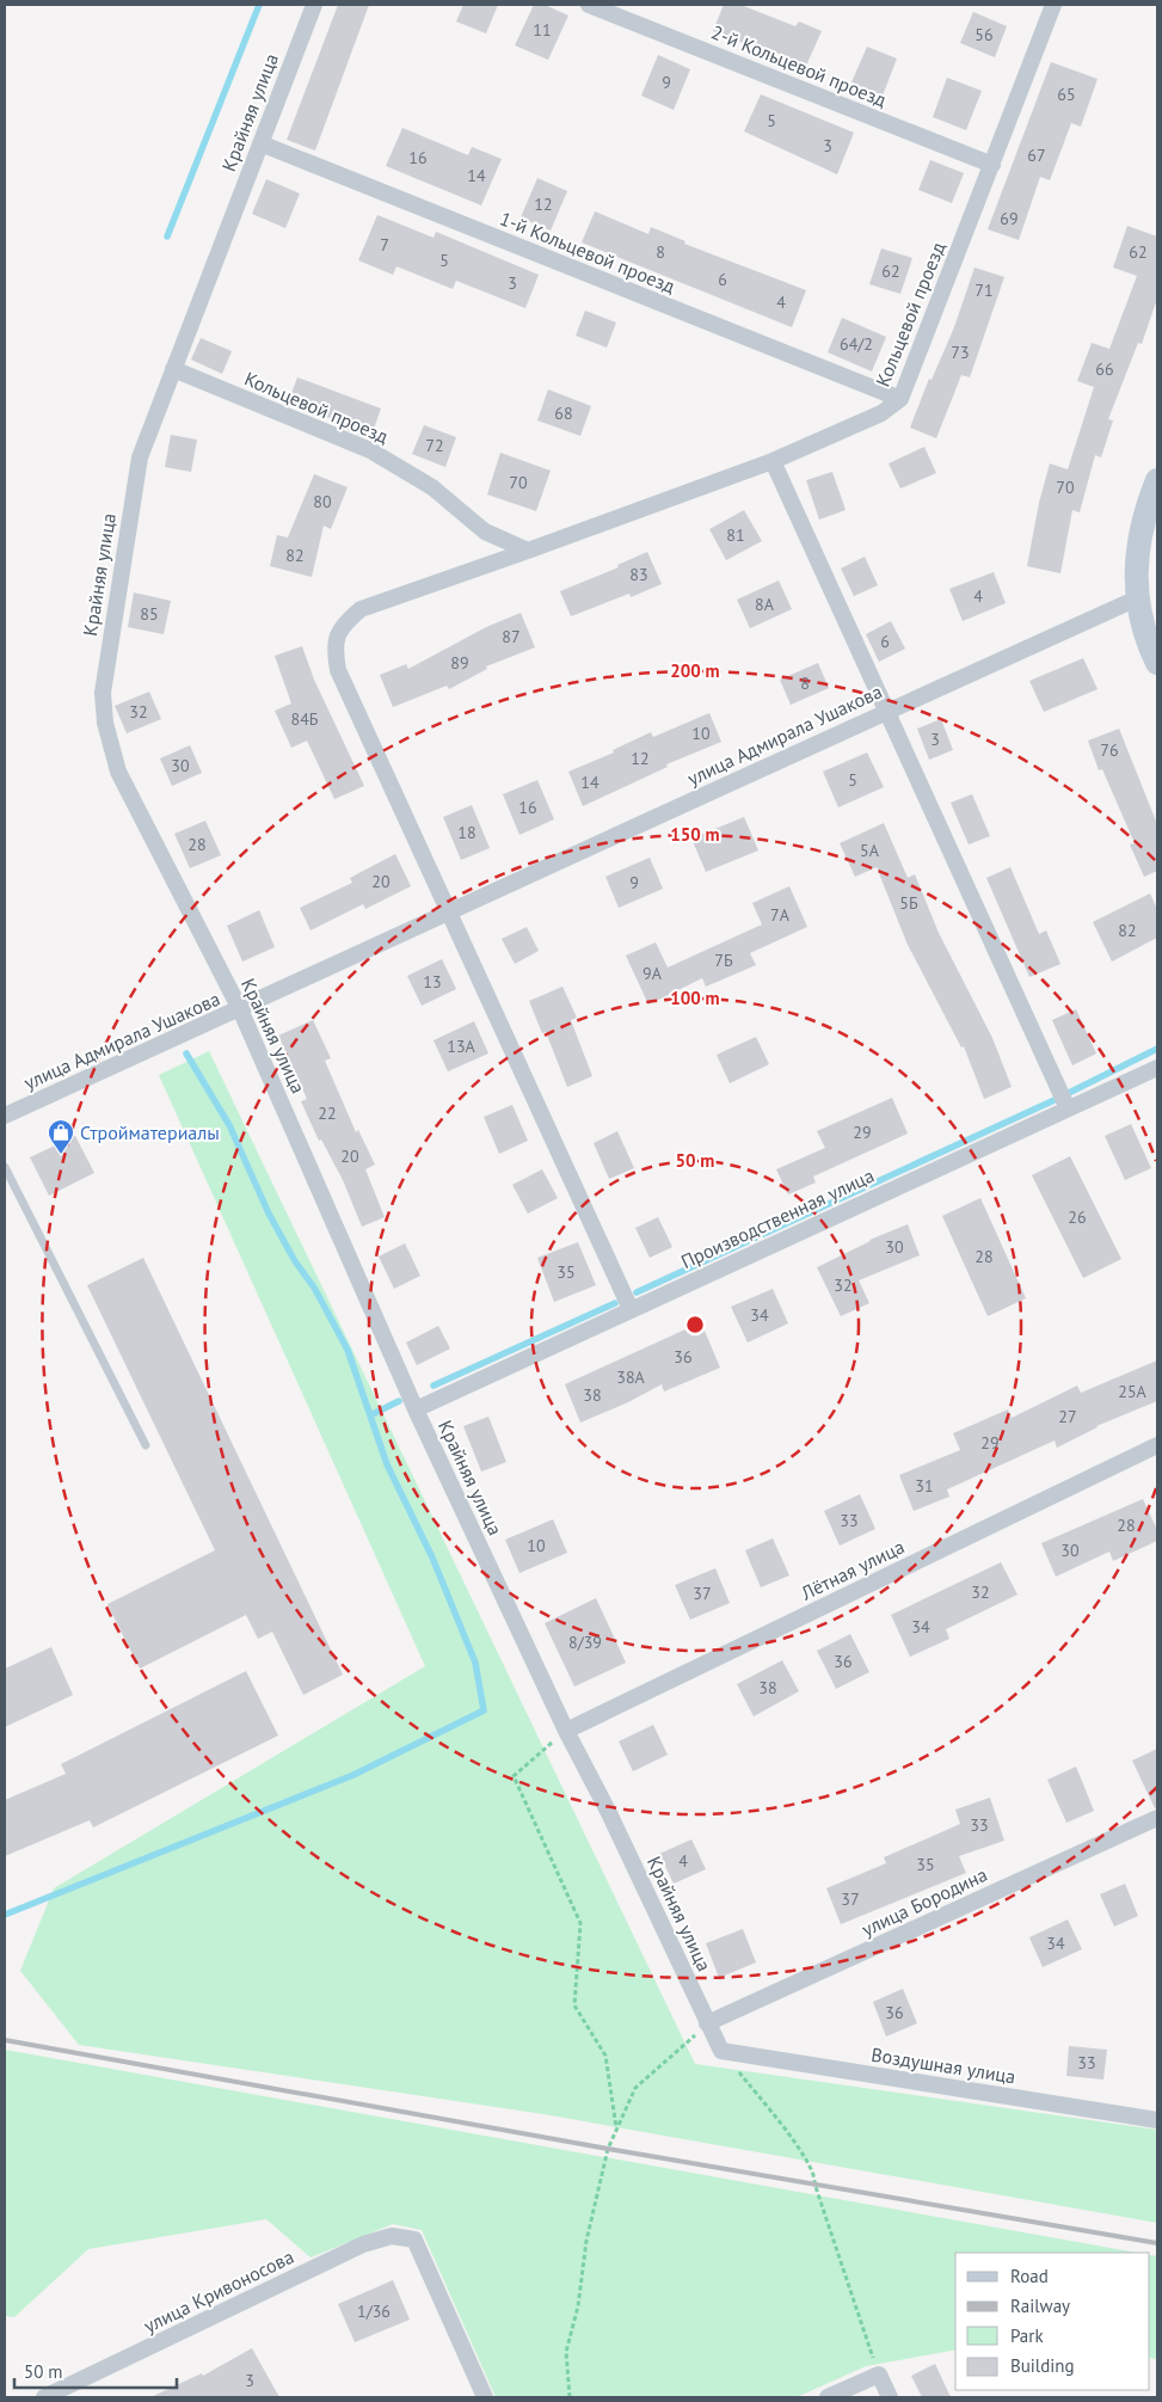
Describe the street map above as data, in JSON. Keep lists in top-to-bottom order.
{
  "streets": {
    "street": [
      "2-й Кольцевой проезд",
      "Крайняя улица",
      "1-й Кольцевой проезд",
      "Кольцевой проезд",
      "улица Адмирала Ушакова",
      "Производственная улица",
      "Лётная улица",
      "улица Бородина",
      "Воздушная улица",
      "улица Кривоносова"
    ]
  },
  "crossings": [
    ["2-й Кольцевой проезд", "Кольцевой проезд"],
    ["Крайняя улица", "1-й Кольцевой проезд"],
    ["Крайняя улица", "Кольцевой проезд"],
    ["Крайняя улица", "улица Адмирала Ушакова"],
    ["Крайняя улица", "Производственная улица"],
    ["Крайняя улица", "Лётная улица"],
    ["Крайняя улица", "улица Бородина"],
    ["Крайняя улица", "Воздушная улица"],
    ["1-й Кольцевой проезд", "Кольцевой проезд"],
    ["Кольцевой проезд", "улица Адмирала Ушакова"]
  ],
  "places": {
    "shop": ["Стройматериалы"]
  },
  "house_numbers": [
    "11",
    "56",
    "9",
    "65",
    "5",
    "3",
    "67",
    "16",
    "14",
    "12",
    "69",
    "7",
    "8",
    "62",
    "5",
    "62",
    "6",
    "3",
    "71",
    "4",
    "64/2",
    "73",
    "66",
    "68",
    "72",
    "70",
    "70",
    "80",
    "81",
    "82",
    "83",
    "4",
    "8А",
    "85",
    "87",
    "6",
    "89",
    "8",
    "32",
    "84Б",
    "10",
    "3",
    "76",
    "12",
    "30",
    "5",
    "14",
    "16",
    "18",
    "28",
    "5А",
    "20",
    "9",
    "5Б",
    "7А",
    "82",
    "7Б",
    "9А",
    "13",
    "13А",
    "22",
    "29",
    "20",
    "26",
    "30",
    "28",
    "35",
    "32",
    "34",
    "36",
    "38А",
    "25А",
    "38",
    "27",
    "29",
    "31",
    "33",
    "28",
    "10",
    "30",
    "32",
    "37",
    "34",
    "8/39",
    "36",
    "38",
    "33",
    "4",
    "35",
    "37",
    "34",
    "36",
    "33",
    "1/36",
    "3"
  ],
  "legend": [
    "Road",
    "Railway",
    "Park",
    "Building"
  ],
  "scale_bar": "50 m",
  "rings": [
    "200 m",
    "150 m",
    "100 m",
    "50 m"
  ]
}
